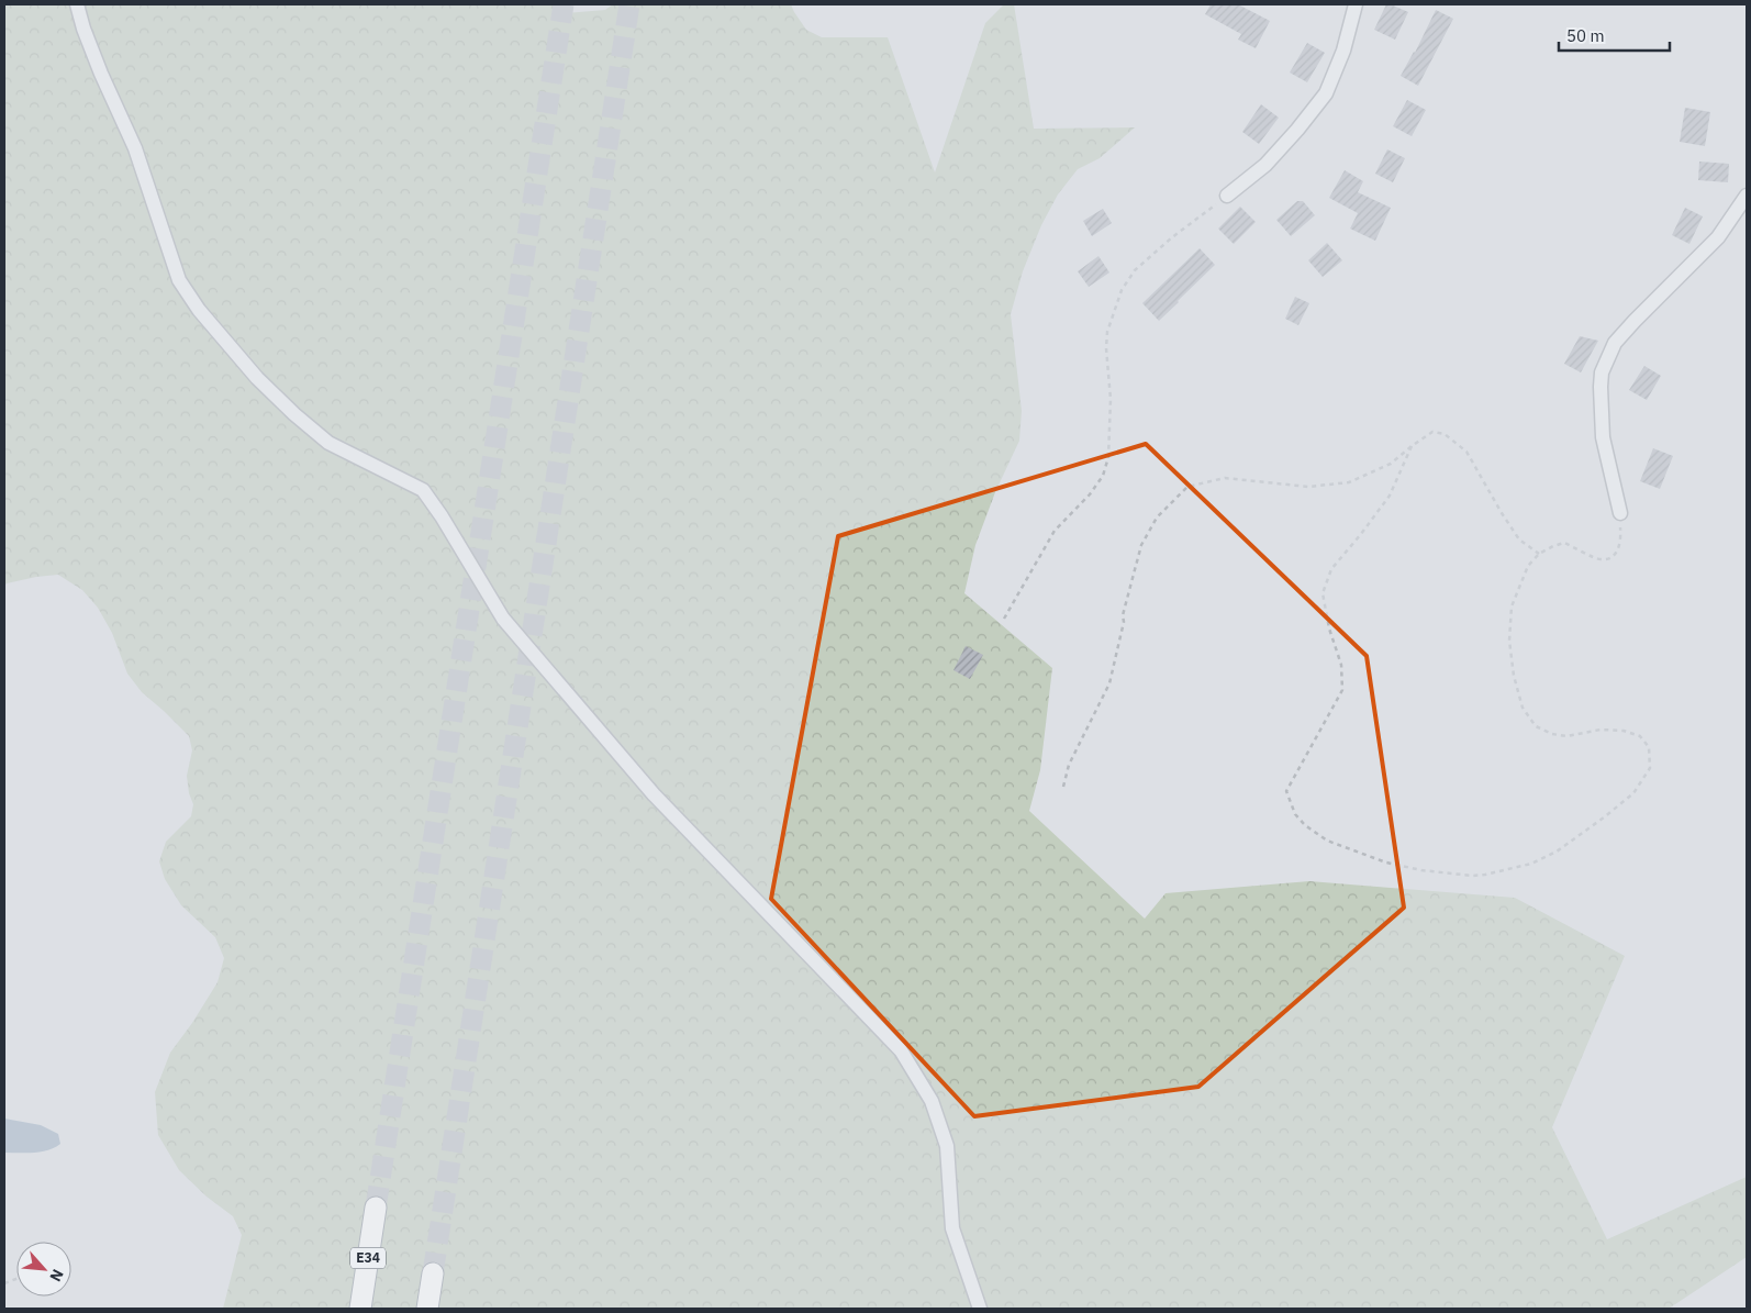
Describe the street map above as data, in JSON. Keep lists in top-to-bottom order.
{
  "streets": {
    "highway": ["E34"]
  },
  "scale_bar": "50 m",
  "north": "bottom right"
}
